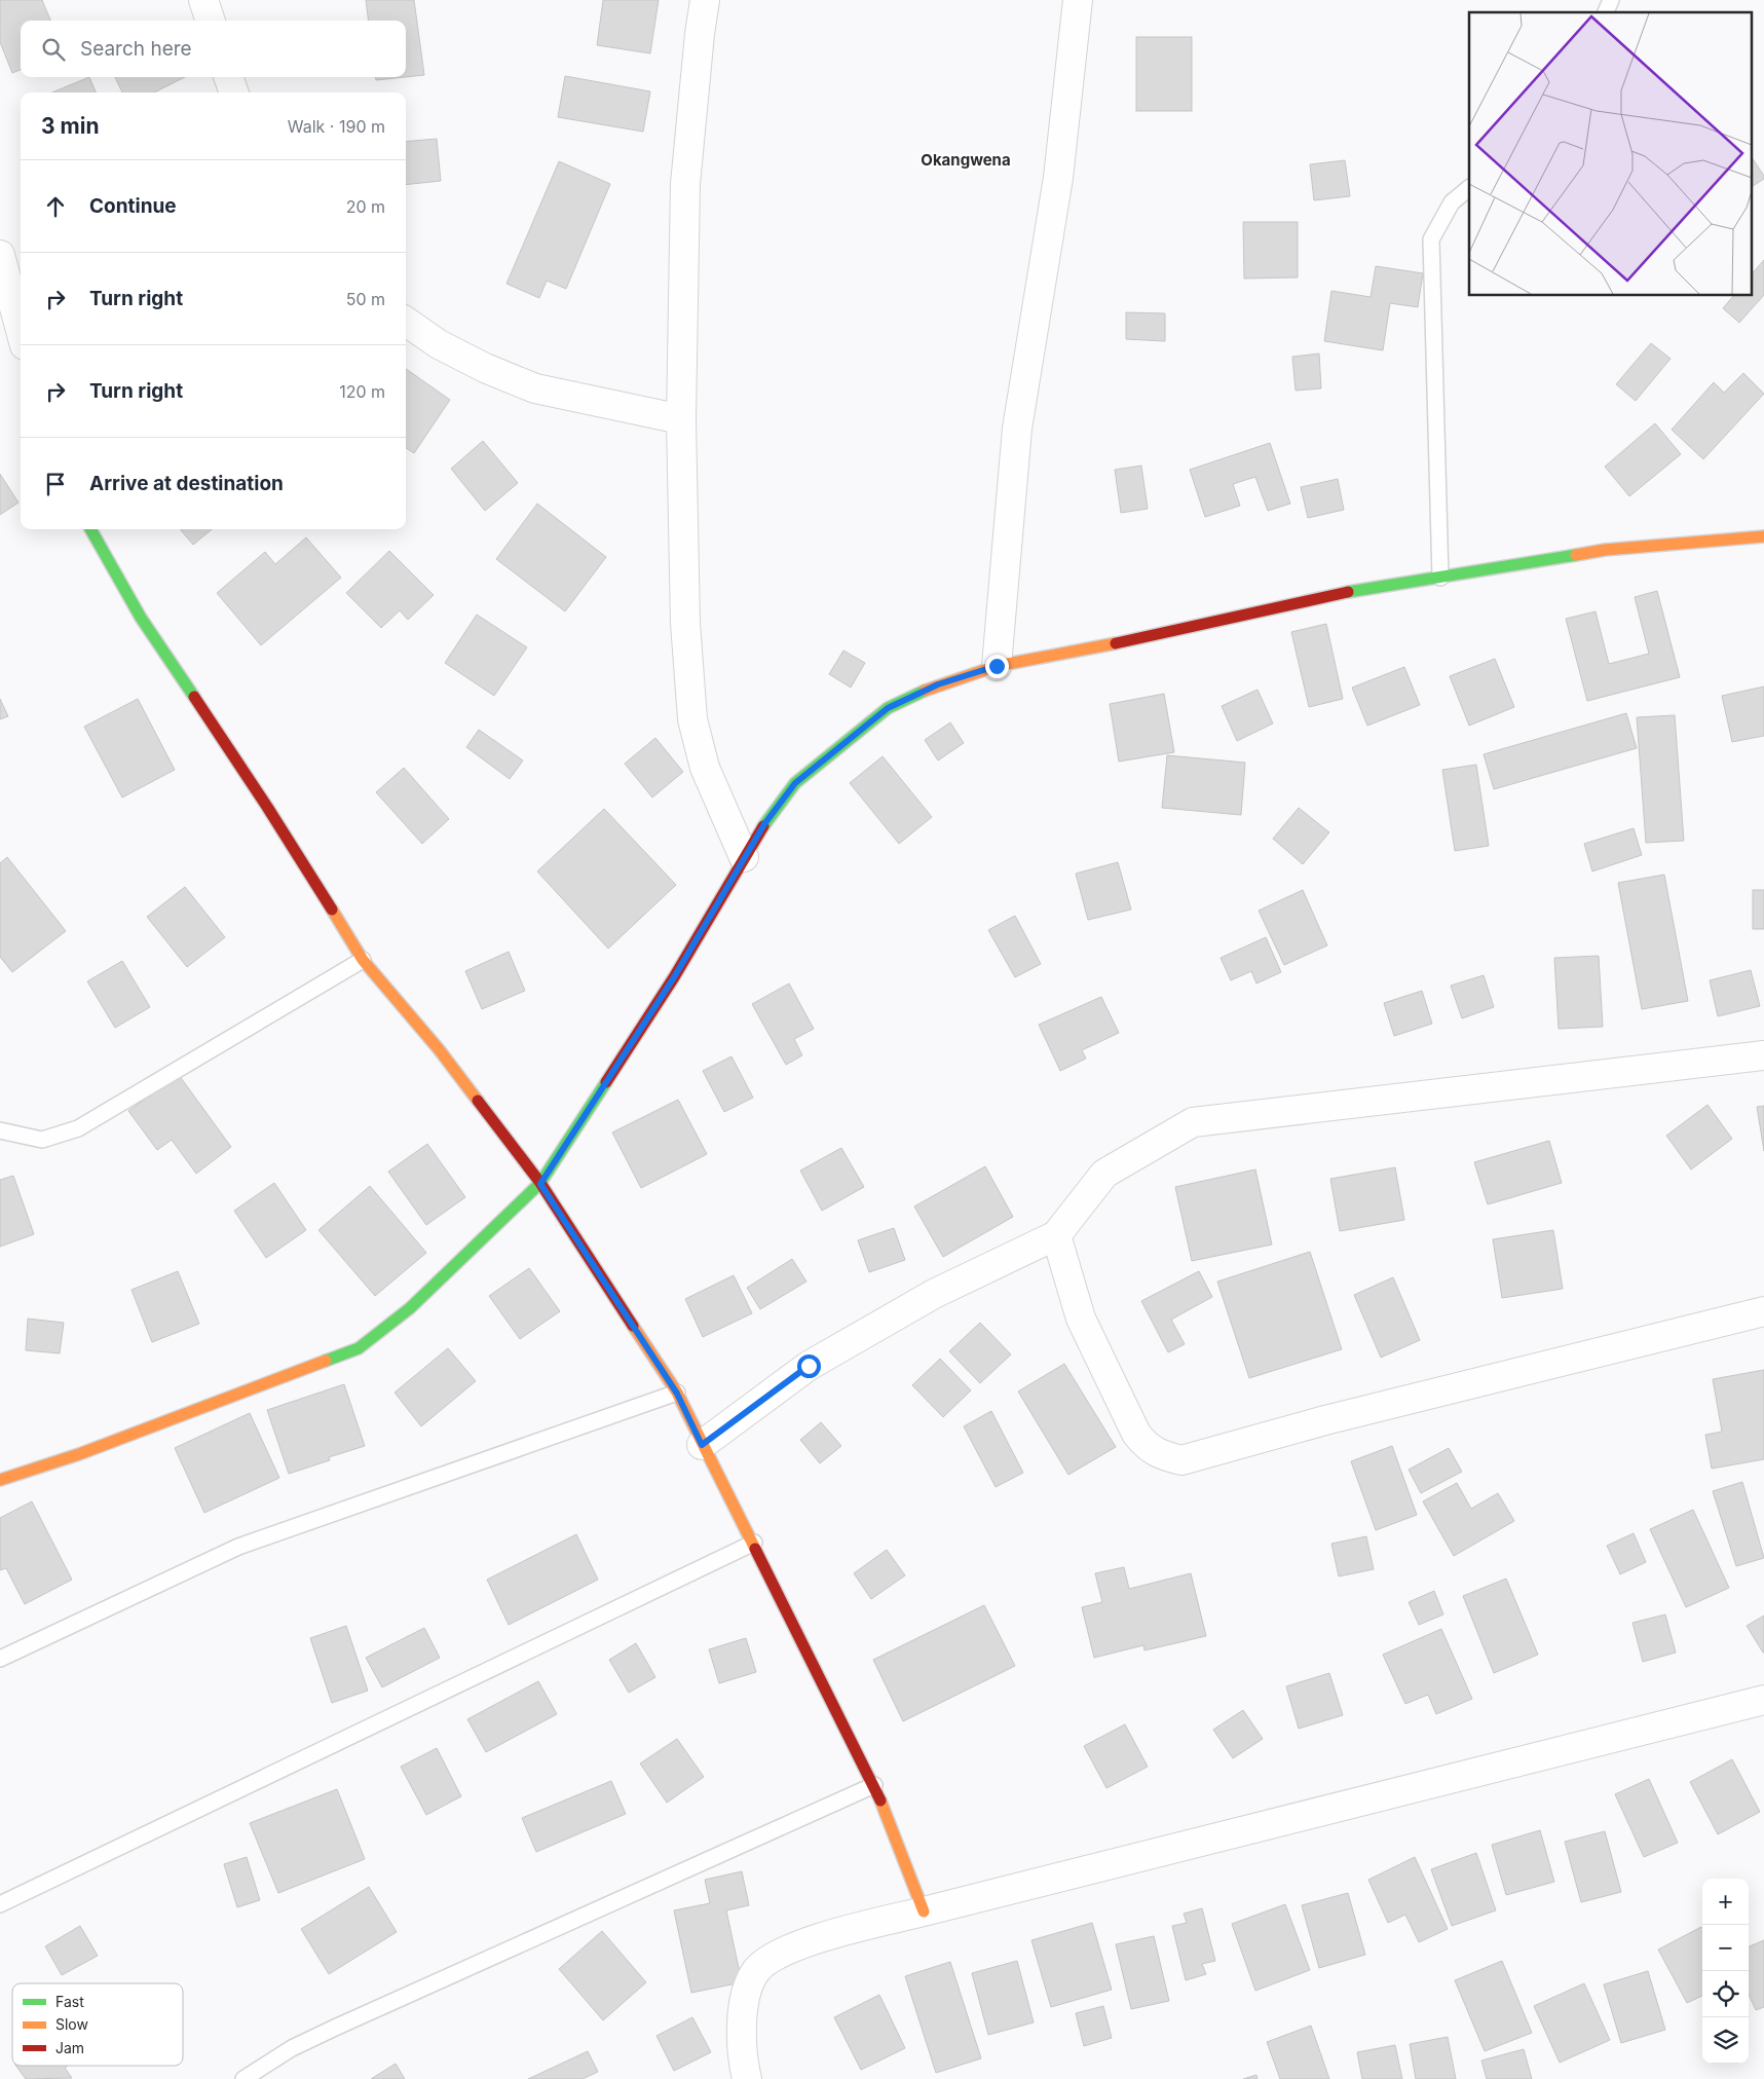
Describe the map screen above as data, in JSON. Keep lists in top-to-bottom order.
{
  "districts": ["Okangwena"],
  "legend": ["Fast", "Slow", "Jam"],
  "page": {
    "search": "Search here",
    "heading": ["3 min", "Walk · 190 m"],
    "list": [
      ["Continue", "20 m"],
      ["Turn right", "50 m"],
      ["Turn right", "120 m"],
      "Arrive at destination"
    ],
    "map_buttons": ["+", "−"]
  }
}
